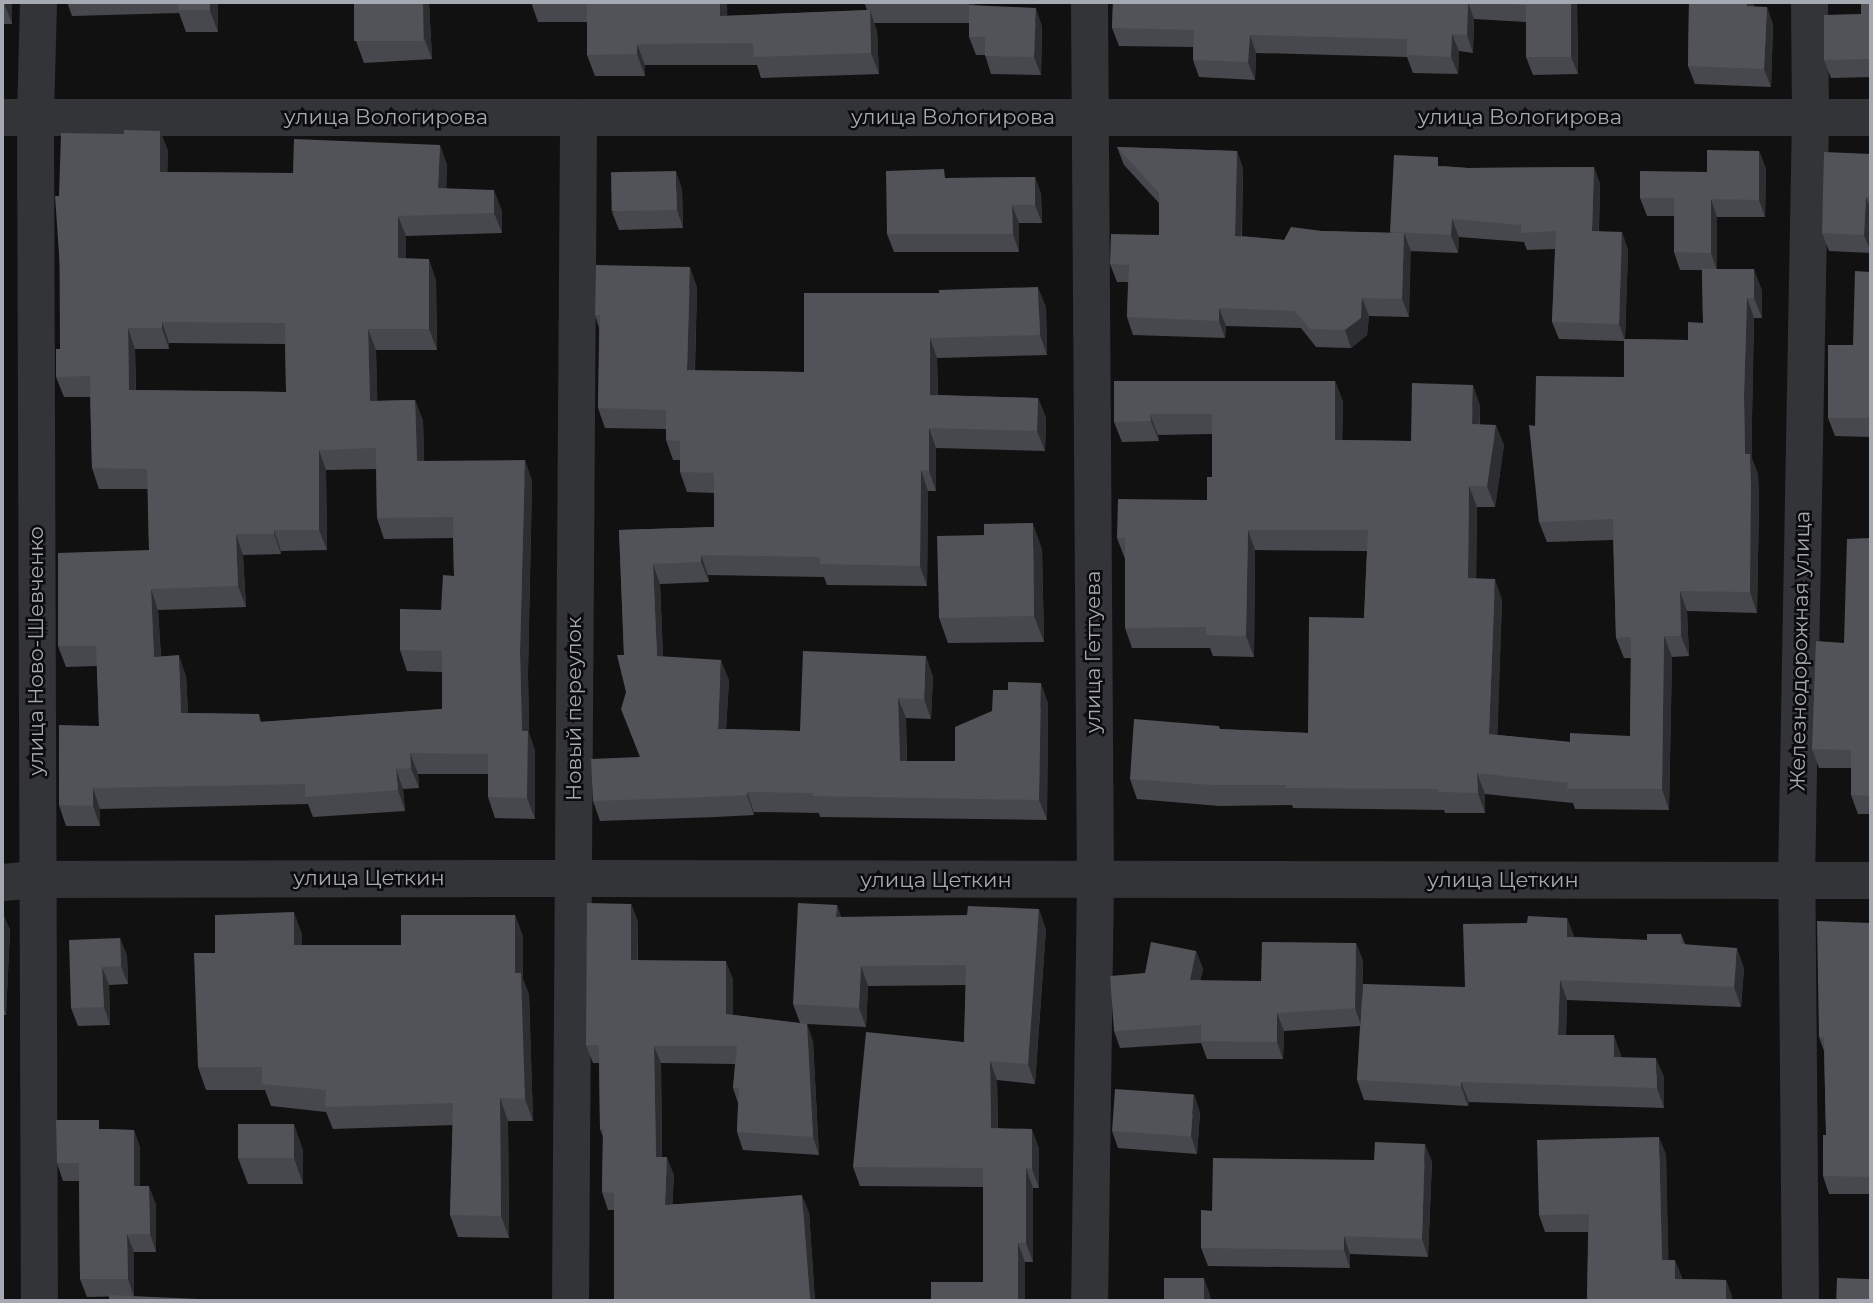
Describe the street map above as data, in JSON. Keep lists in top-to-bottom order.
{
  "streets": {
    "street": [
      "улица Вологирова",
      "улица Ново-Шевченко",
      "Железнодорожная улица",
      "улица Геттуева",
      "Новый переулок",
      "улица Цеткин"
    ]
  },
  "crossings": [
    ["улица Вологирова", "улица Ново-Шевченко"],
    ["улица Вологирова", "Железнодорожная улица"],
    ["улица Вологирова", "улица Геттуева"],
    ["улица Вологирова", "Новый переулок"],
    ["улица Ново-Шевченко", "улица Цеткин"],
    ["Железнодорожная улица", "улица Цеткин"],
    ["улица Геттуева", "улица Цеткин"],
    ["Новый переулок", "улица Цеткин"]
  ]
}
